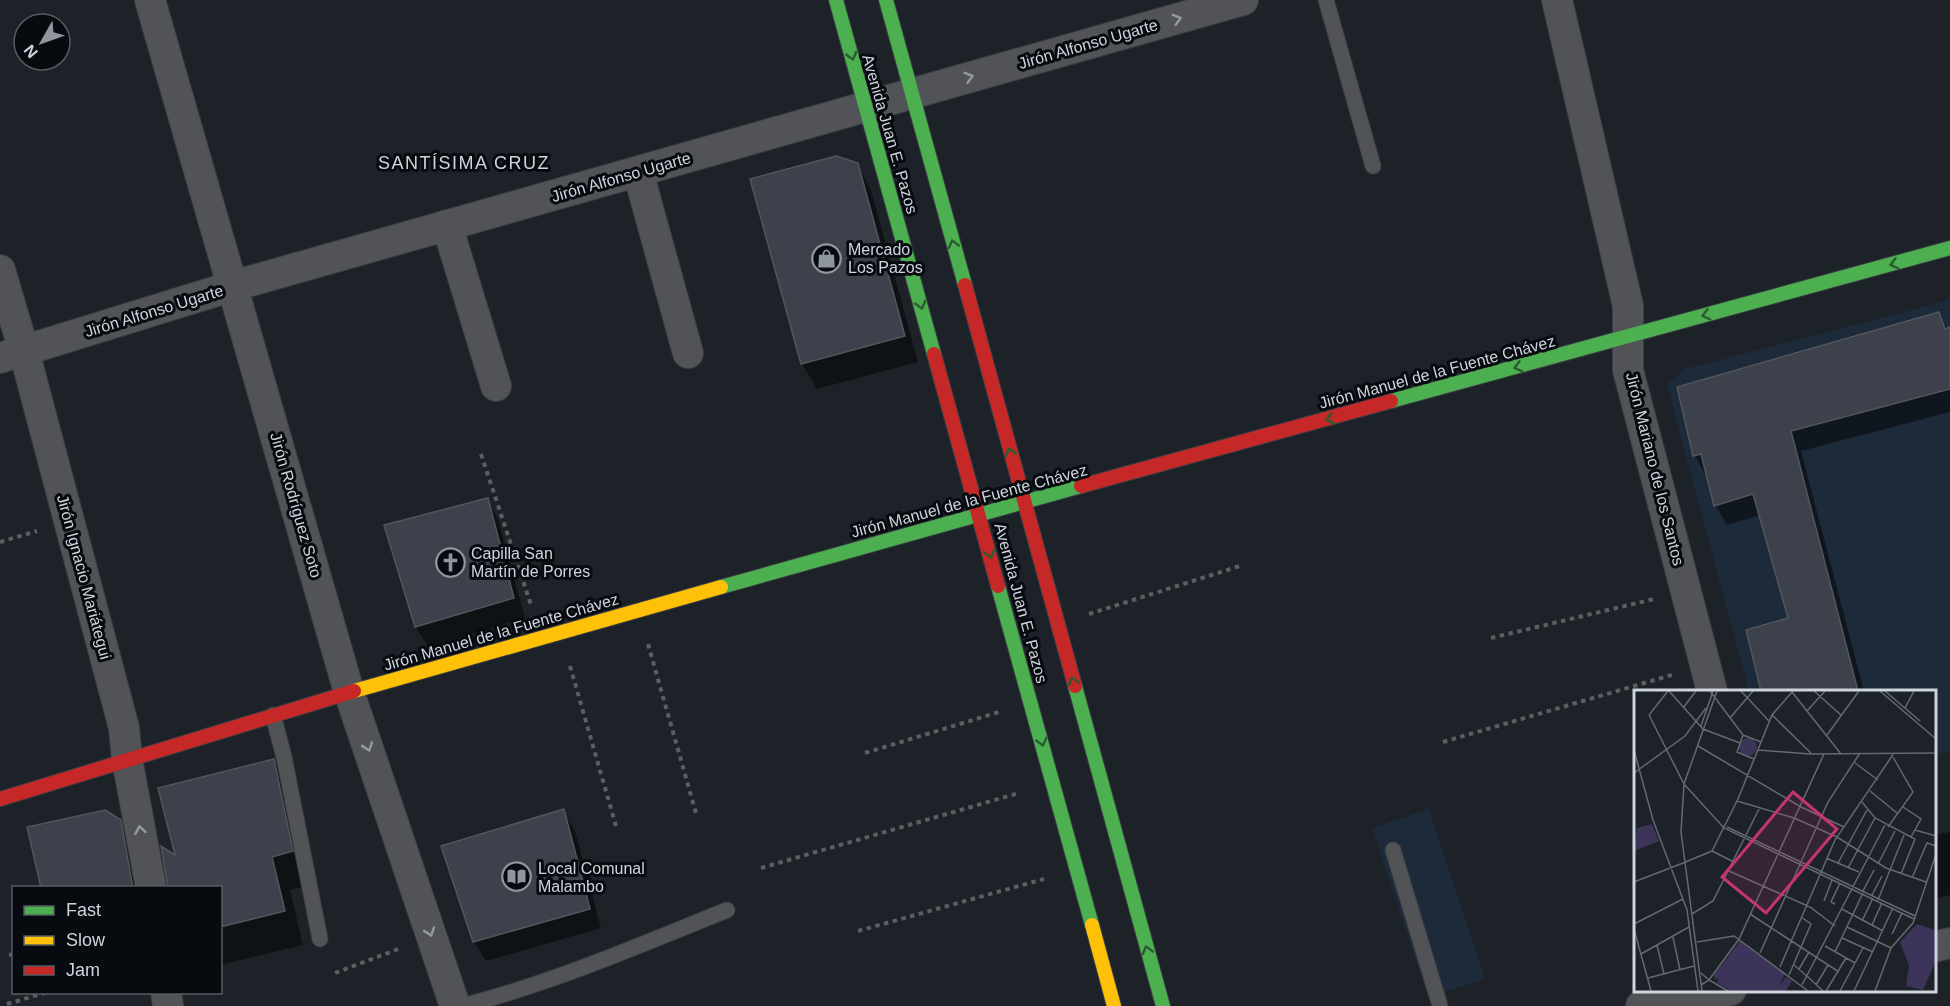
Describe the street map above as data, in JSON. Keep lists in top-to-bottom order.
{
  "streets": {
    "street": [
      "Jirón Alfonso Ugarte",
      "Avenida Juan E. Pazos",
      "Jirón Manuel de la Fuente Chávez",
      "Jirón Mariano de los Santos",
      "Jirón Rodríguez Soto",
      "Jirón Ignacio Mariátegui"
    ]
  },
  "crossings": [
    ["Jirón Alfonso Ugarte", "Avenida Juan E. Pazos"],
    ["Jirón Alfonso Ugarte", "Jirón Rodríguez Soto"],
    ["Jirón Alfonso Ugarte", "Jirón Ignacio Mariátegui"],
    ["Avenida Juan E. Pazos", "Jirón Manuel de la Fuente Chávez"],
    ["Jirón Manuel de la Fuente Chávez", "Jirón Mariano de los Santos"],
    ["Jirón Manuel de la Fuente Chávez", "Jirón Rodríguez Soto"],
    ["Jirón Manuel de la Fuente Chávez", "Jirón Ignacio Mariátegui"]
  ],
  "one_way": ["Jirón Manuel de la Fuente Chávez"],
  "districts": ["SANTÍSIMA CRUZ"],
  "places": {
    "shop": ["Mercado Los Pazos"],
    "church": ["Capilla San Martín de Porres"],
    "library": ["Local Comunal Malambo"]
  },
  "legend": ["Fast", "Slow", "Jam"],
  "north": "bottom left"
}
